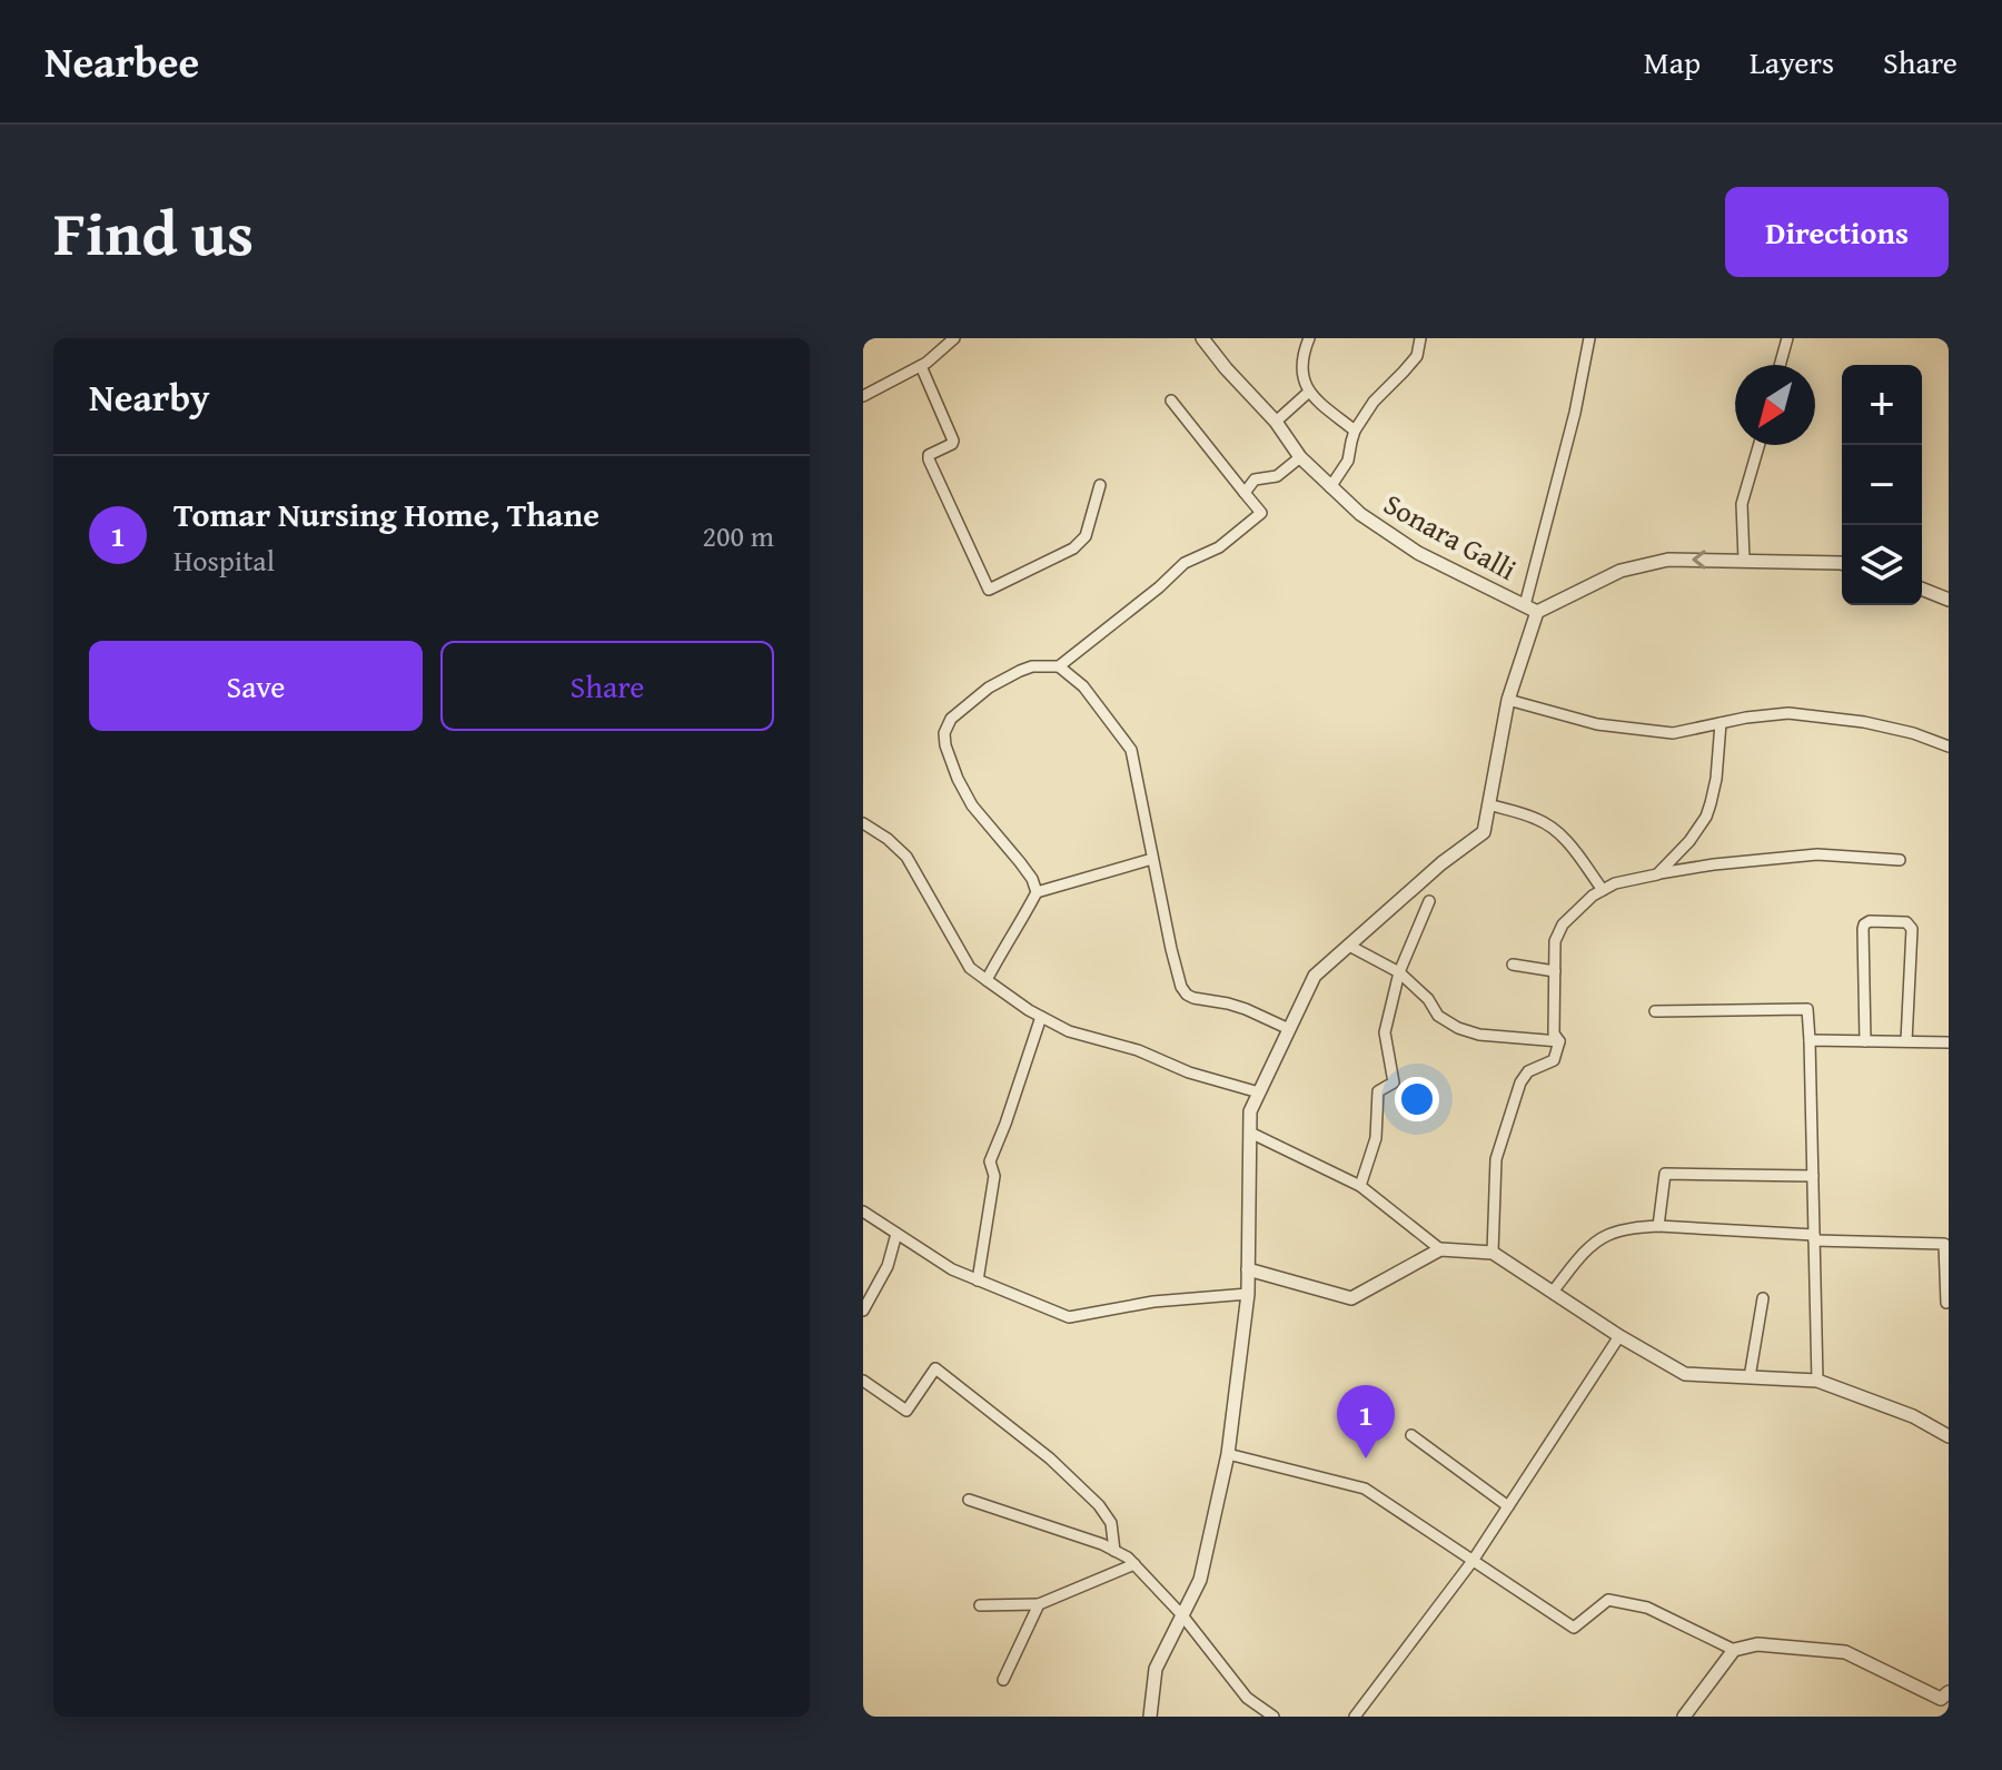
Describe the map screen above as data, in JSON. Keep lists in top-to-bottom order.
{
  "streets": {
    "street": ["Sonara Galli"]
  },
  "north": "bottom left",
  "page": {
    "header": "Nearbee",
    "nav": ["Map", "Layers", "Share"],
    "title": "Find us",
    "buttons": [
      "Directions",
      ["Save", "Share"]
    ],
    "heading": "Nearby",
    "map_buttons": ["+", "−"],
    "list": [
      {
        "mark": "1",
        "name": "Tomar Nursing Home, Thane",
        "note": "Hospital",
        "value": "200 m"
      }
    ],
    "pins": "1"
  }
}
